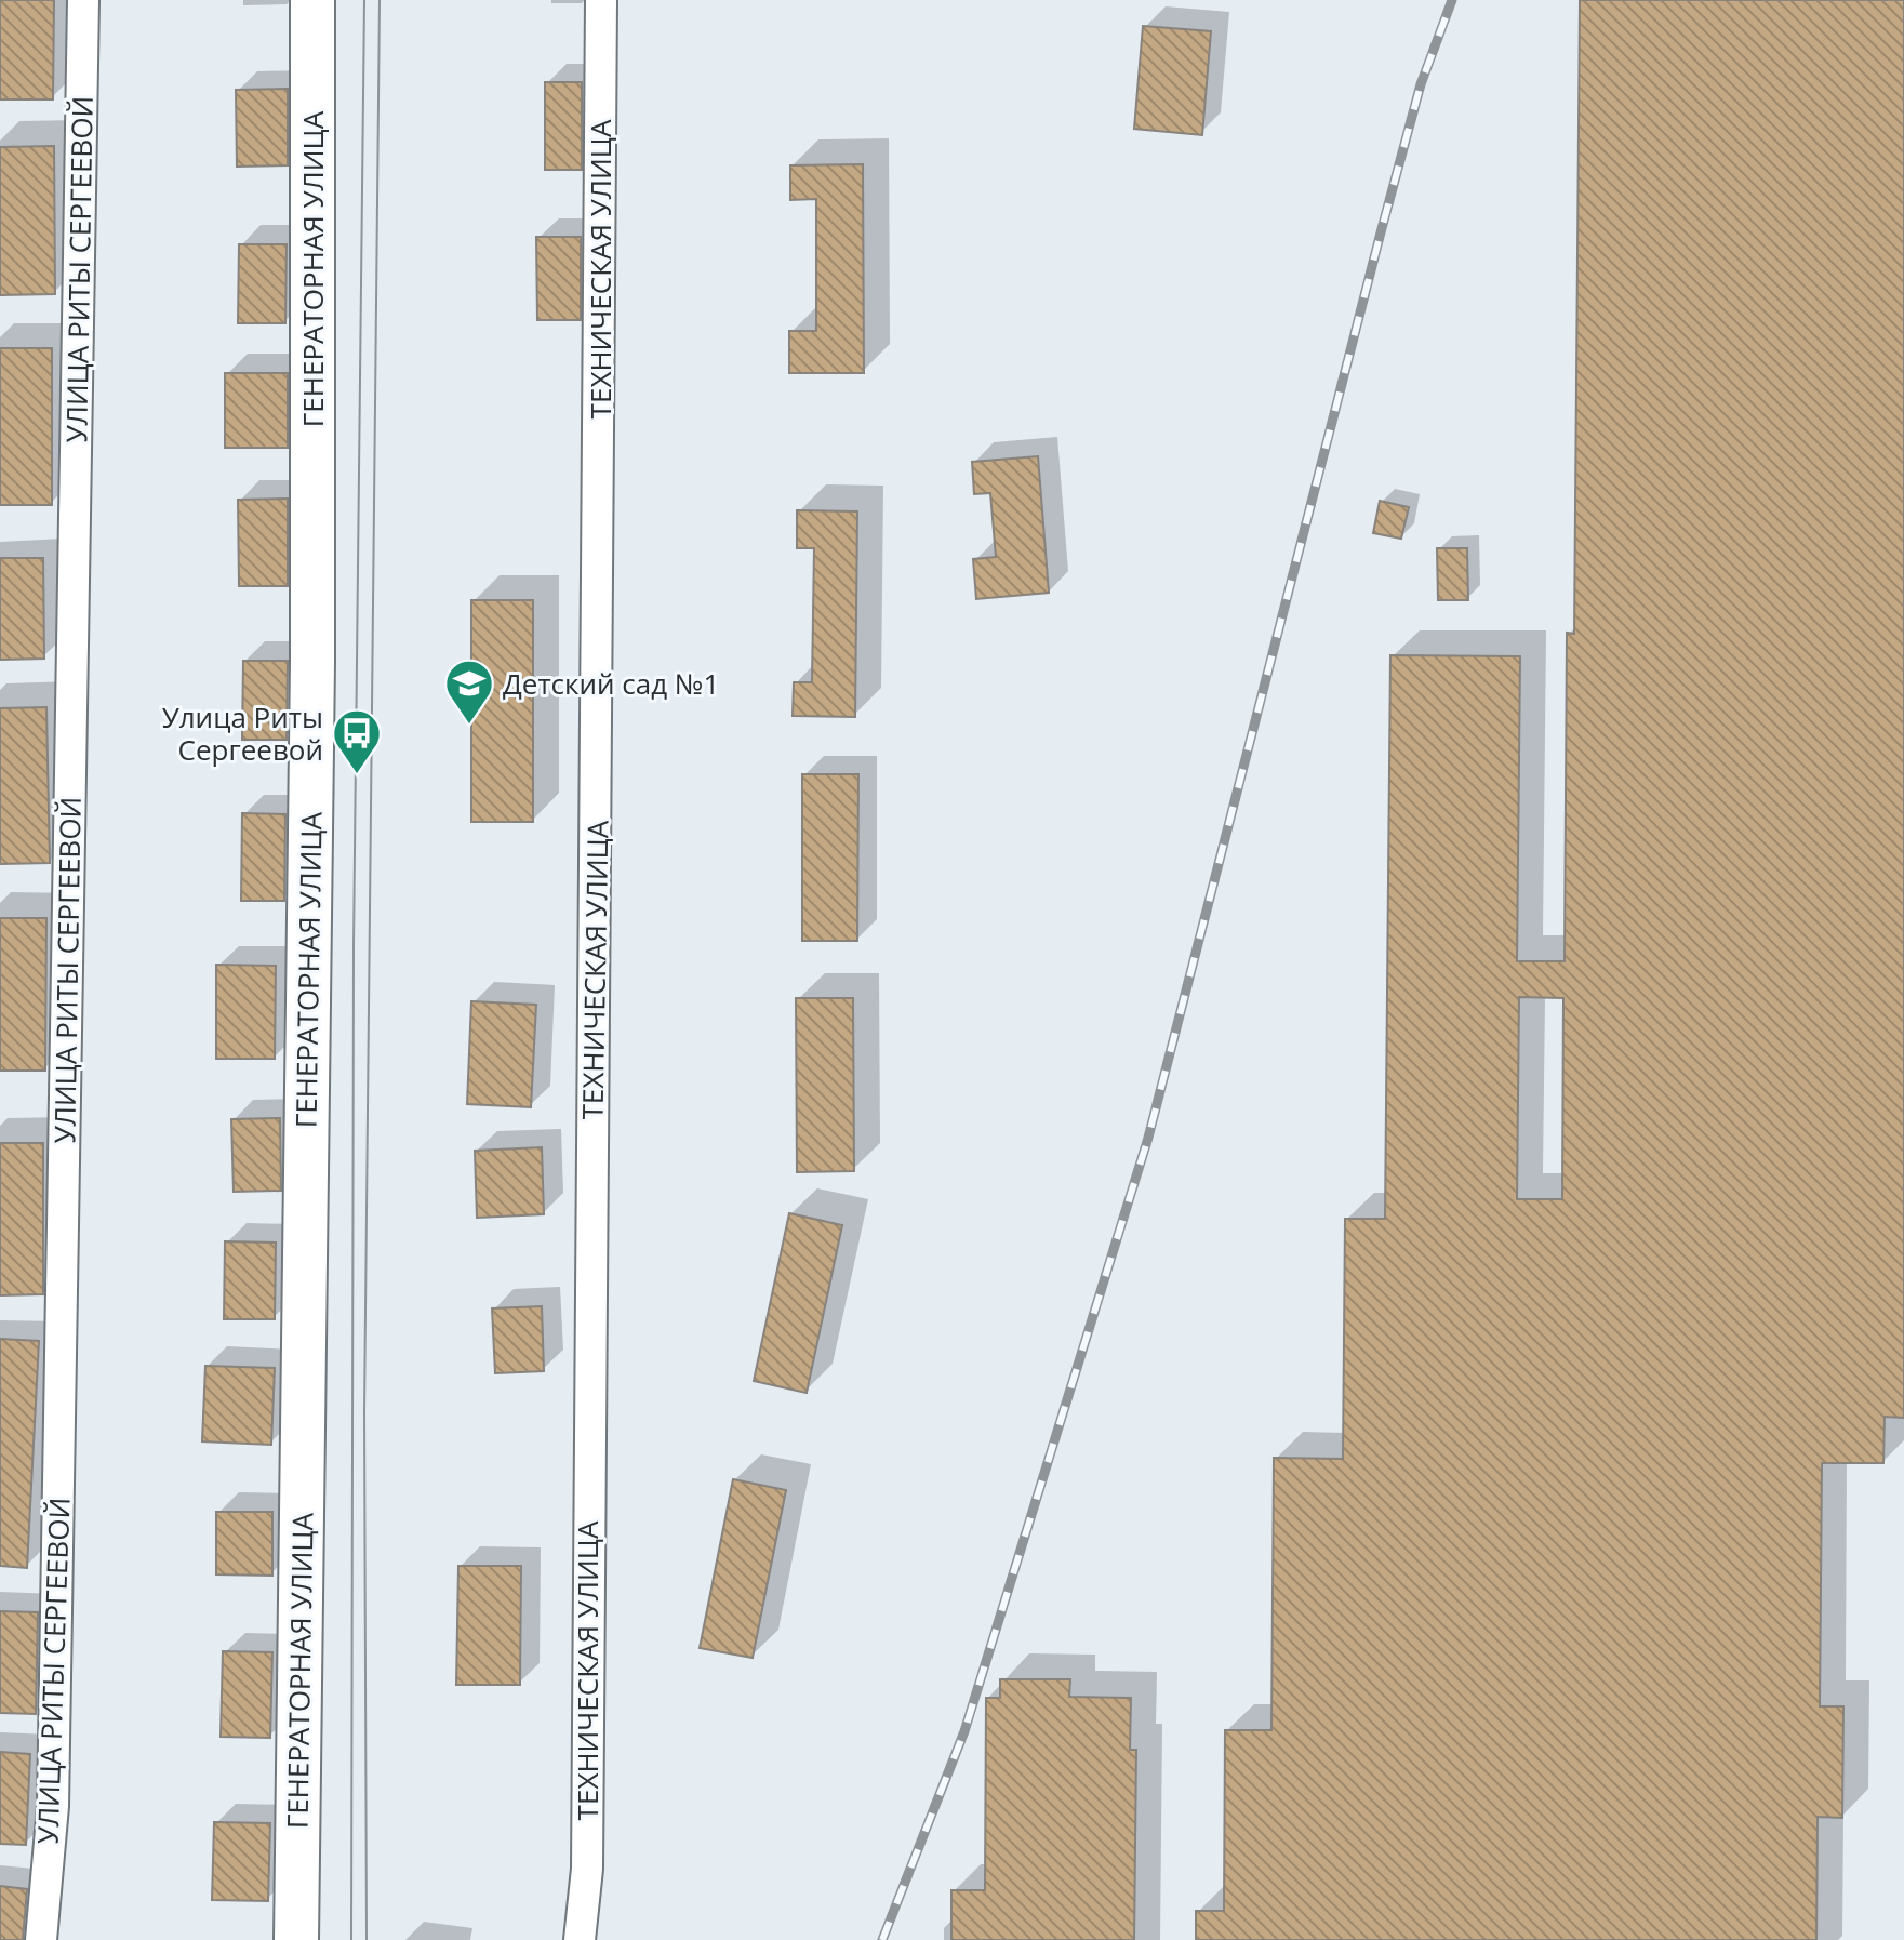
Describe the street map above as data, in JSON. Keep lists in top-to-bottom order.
{
  "streets": {
    "main road": ["ГЕНЕРАТОРНАЯ УЛИЦА"],
    "street": ["УЛИЦА РИТЫ СЕРГЕЕВОЙ", "ТЕХНИЧЕСКАЯ УЛИЦА"]
  },
  "places": {
    "school or university": ["Детский сад №1"],
    "bus stop": ["Улица Риты Сергеевой"]
  }
}
